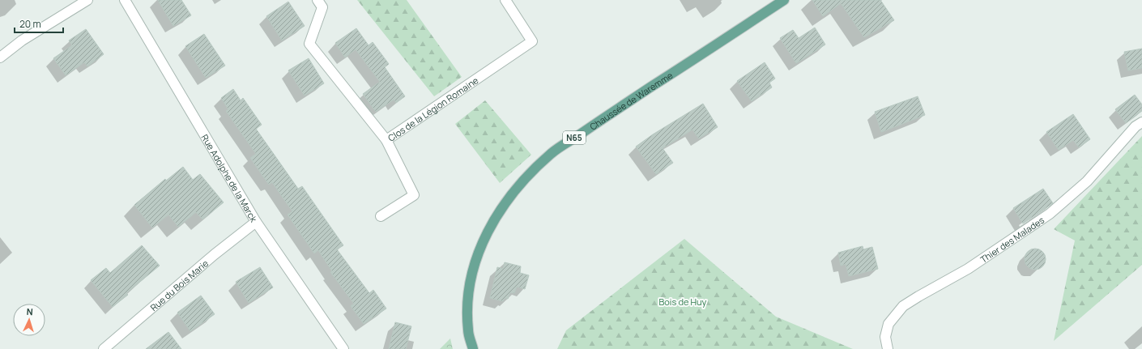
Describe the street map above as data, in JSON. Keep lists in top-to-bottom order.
{
  "streets": {
    "main road": ["Chaussée de Waremme", "N65"],
    "street": [
      "Clos de la Légion Romaine",
      "Rue Adolphe de la Marck",
      "Thier des Malades",
      "Rue du Bois Marie"
    ]
  },
  "crossings": [
    ["Rue Adolphe de la Marck", "Rue du Bois Marie"]
  ],
  "parks": ["Bois de Huy"],
  "scale_bar": "20 m",
  "north": "top"
}
